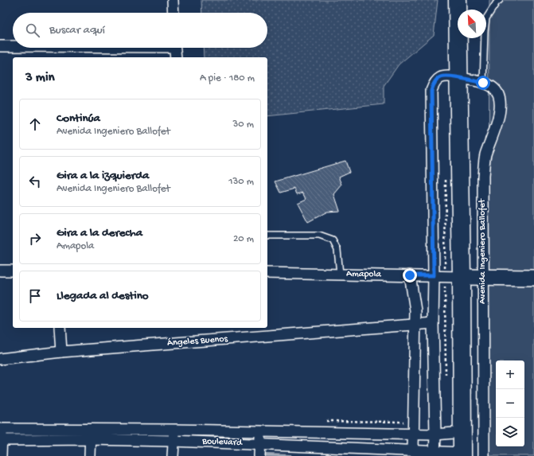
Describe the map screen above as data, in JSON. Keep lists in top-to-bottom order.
{
  "streets": {
    "street": [
      "Avenida Ingeniero Ballofet",
      "Amapola",
      "Ángeles Buenos",
      "Boulevard"
    ]
  },
  "crossings": [
    ["Avenida Ingeniero Ballofet", "Amapola"],
    ["Avenida Ingeniero Ballofet", "Ángeles Buenos"],
    ["Avenida Ingeniero Ballofet", "Boulevard"]
  ],
  "north": "top left",
  "page": {
    "search": "Buscar aquí",
    "heading": ["3 min", "A pie · 180 m"],
    "list": [
      ["Continúa", "Avenida Ingeniero Ballofet", "30 m"],
      ["Gira a la izquierda", "Avenida Ingeniero Ballofet", "130 m"],
      ["Gira a la derecha", "Amapola", "20 m"],
      "Llegada al destino"
    ],
    "map_buttons": ["+", "−"]
  }
}
